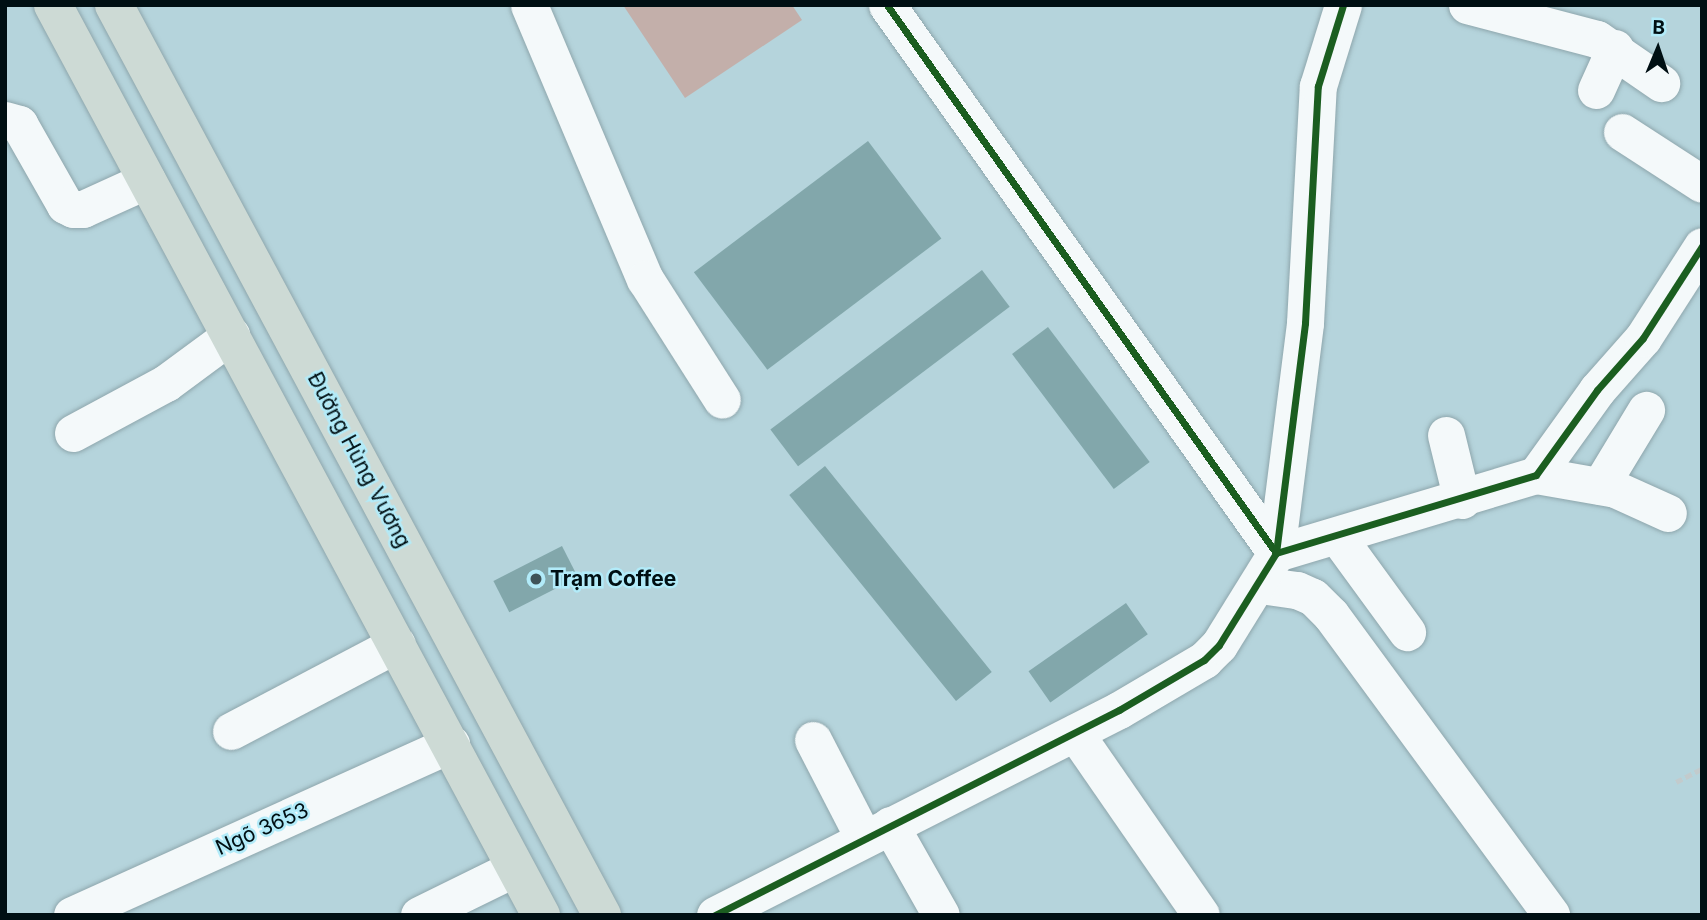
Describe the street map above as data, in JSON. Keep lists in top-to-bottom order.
{
  "streets": {
    "highway": ["Đường Hùng Vương"],
    "street": ["Ngõ 3653"]
  },
  "places": ["Trạm Coffee"],
  "north": "top"
}
